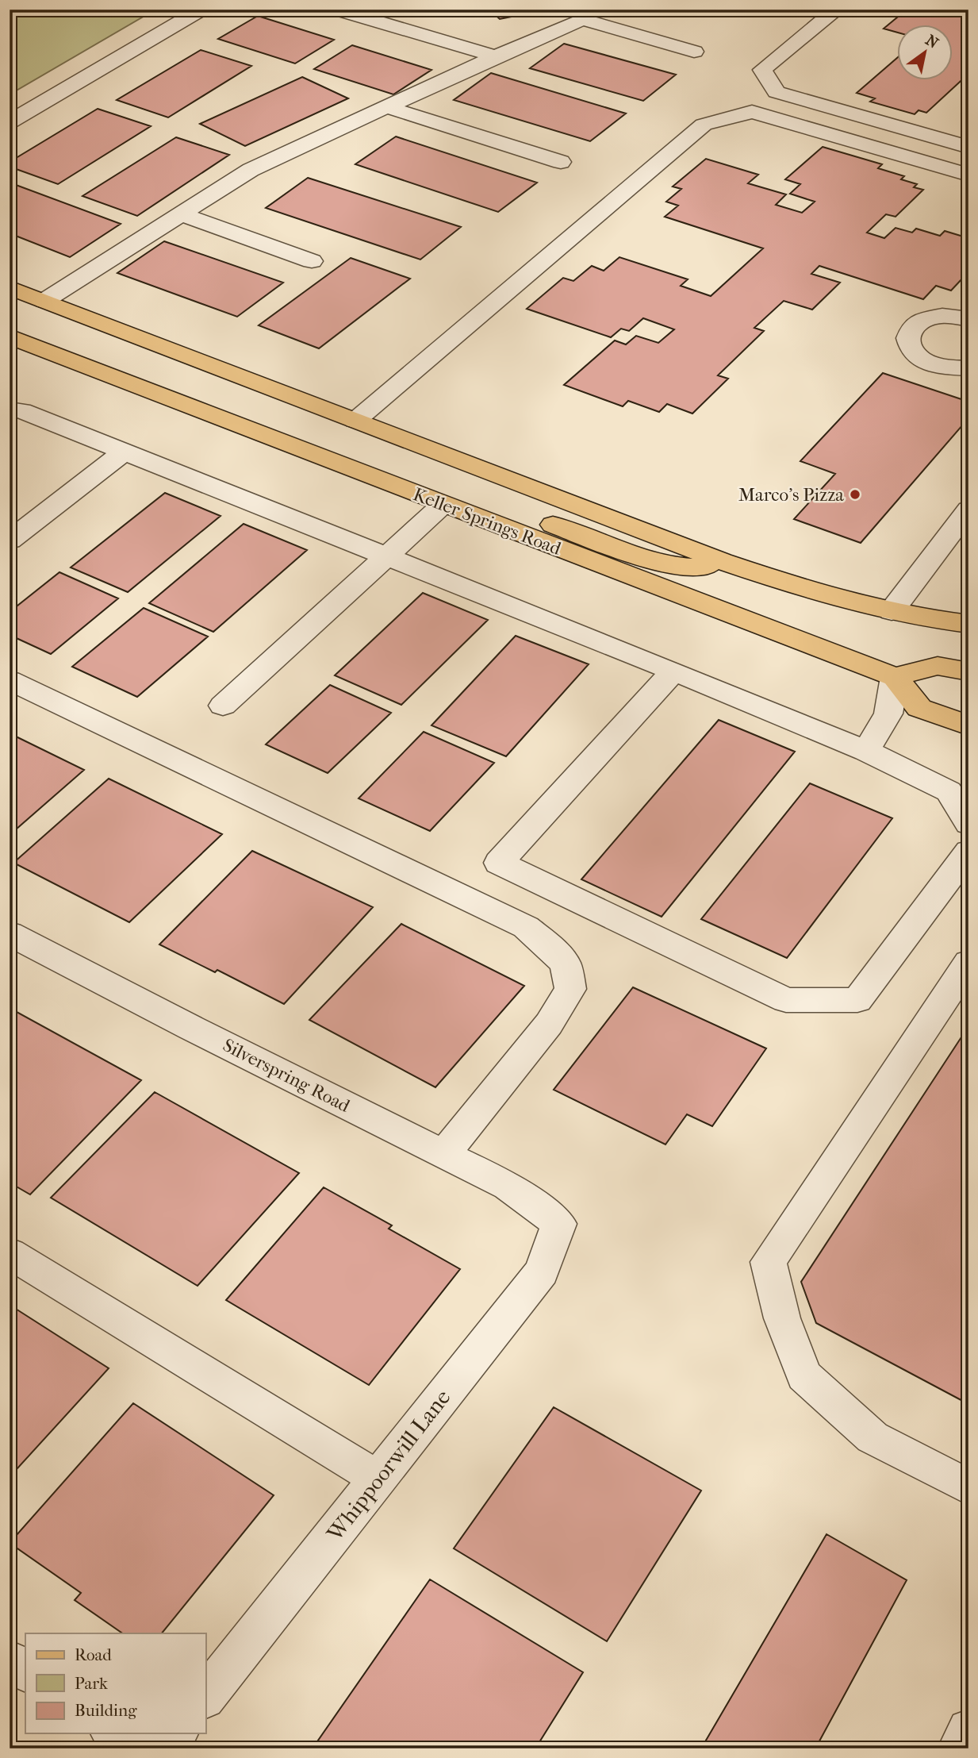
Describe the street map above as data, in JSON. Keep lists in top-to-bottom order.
{
  "streets": {
    "main road": ["Keller Springs Road"],
    "street": ["Silverspring Road", "Whippoorwill Lane"]
  },
  "crossings": [
    ["Silverspring Road", "Whippoorwill Lane"]
  ],
  "places": ["Marco's Pizza"],
  "legend": ["Road", "Park", "Building"],
  "north": "top right"
}
